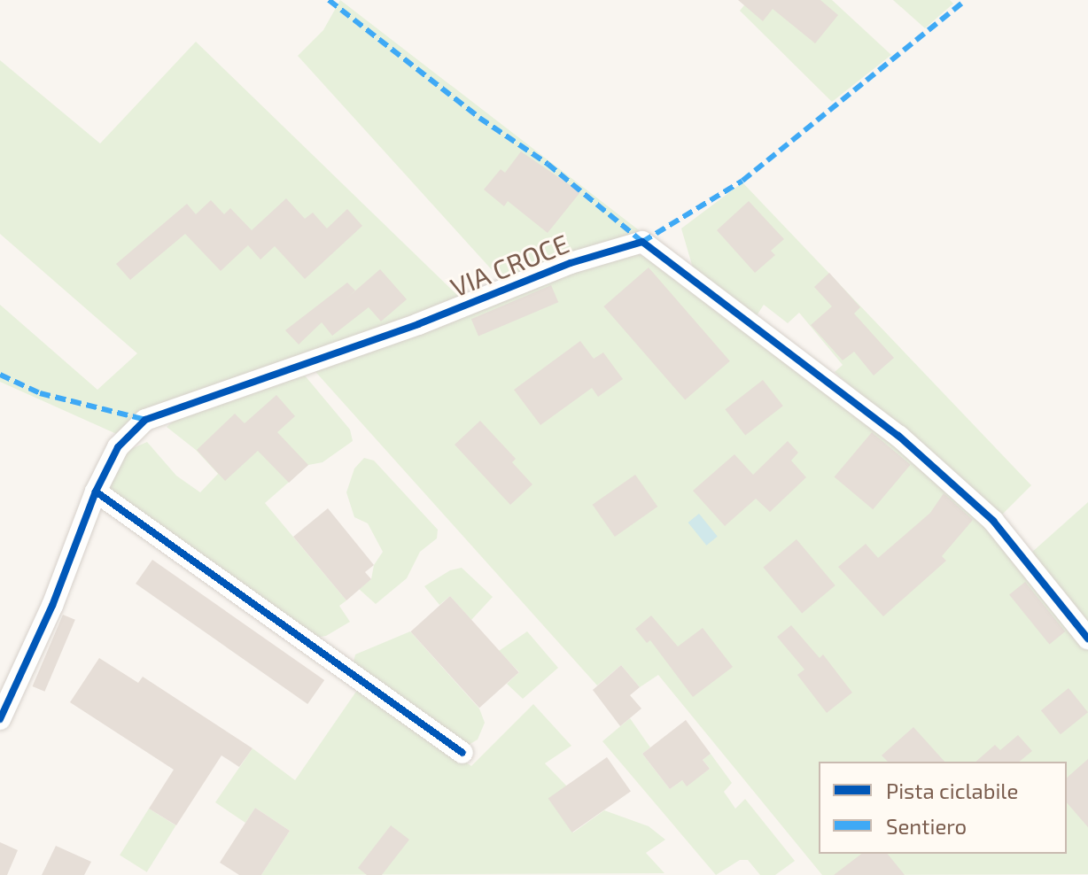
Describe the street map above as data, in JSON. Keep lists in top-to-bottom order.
{
  "streets": {
    "street": ["VIA CROCE"]
  },
  "legend": ["Pista ciclabile", "Sentiero"]
}
